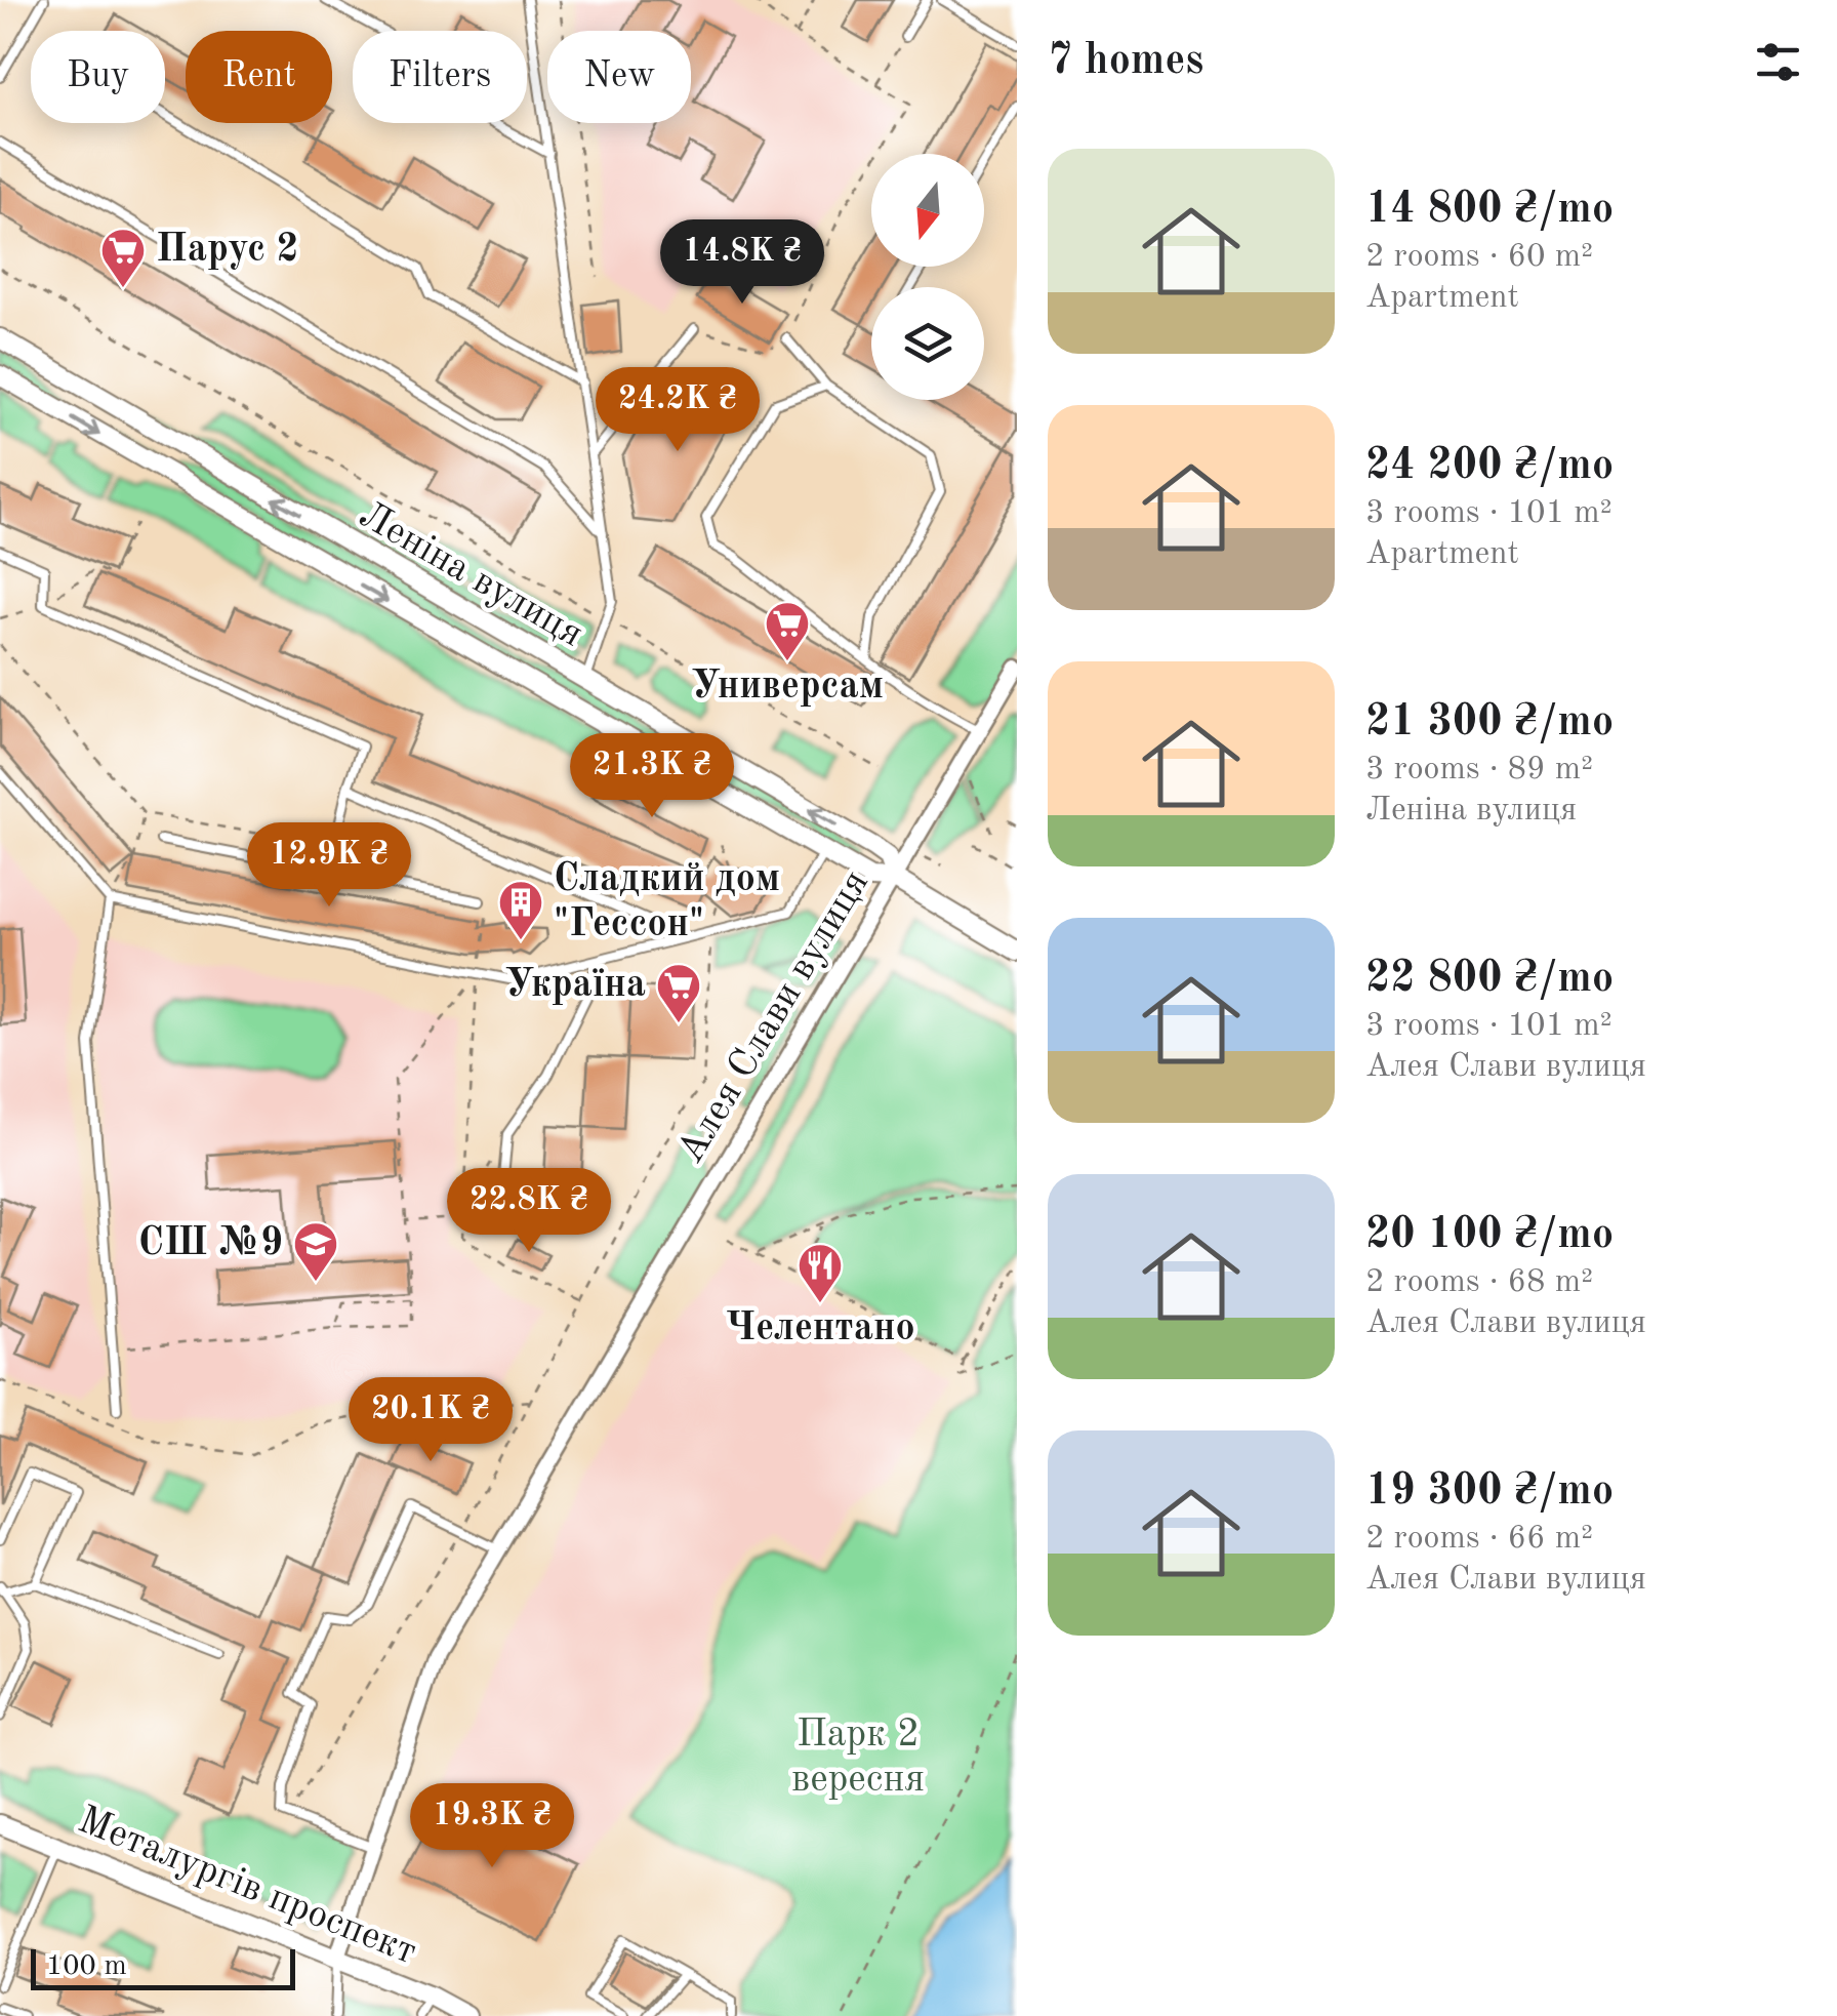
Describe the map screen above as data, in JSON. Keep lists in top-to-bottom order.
{
  "streets": {
    "street": ["Леніна вулиця", "Алея Слави вулиця", "Металургів проспект"]
  },
  "crossings": [
    ["Леніна вулиця", "Алея Слави вулиця"],
    ["Алея Слави вулиця", "Металургів проспект"]
  ],
  "parks": ["Парк 2 вересня"],
  "places": {
    "supermarket": ["Парус 2", "Универсам", "Україна"],
    "building": ["Сладкий дом \"Гессон\""],
    "school or university": ["СШ №9"],
    "restaurant": ["Челентано"]
  },
  "scale_bar": "100 m",
  "north": "bottom",
  "page": {
    "heading": "7 homes",
    "chip": [
      "Buy",
      "Rent",
      "Filters",
      "New"
    ],
    "list": [
      {
        "name": "14 800 ₴/mo",
        "note": "2 rooms · 60 m² · Apartment"
      },
      {
        "name": "24 200 ₴/mo",
        "note": "3 rooms · 101 m² · Apartment"
      },
      {
        "name": "21 300 ₴/mo",
        "note": "3 rooms · 89 m² · Леніна вулиця"
      },
      {
        "name": "22 800 ₴/mo",
        "note": "3 rooms · 101 m² · Алея Слави вулиця"
      },
      {
        "name": "20 100 ₴/mo",
        "note": "2 rooms · 68 m² · Алея Слави вулиця"
      },
      {
        "name": "19 300 ₴/mo",
        "note": "2 rooms · 66 m² · Алея Слави вулиця"
      }
    ],
    "price": [
      "14.8K ₴",
      "24.2K ₴",
      "21.3K ₴",
      "12.9K ₴",
      "22.8K ₴",
      "20.1K ₴",
      "19.3K ₴"
    ],
    "scale": "100 m"
  }
}
